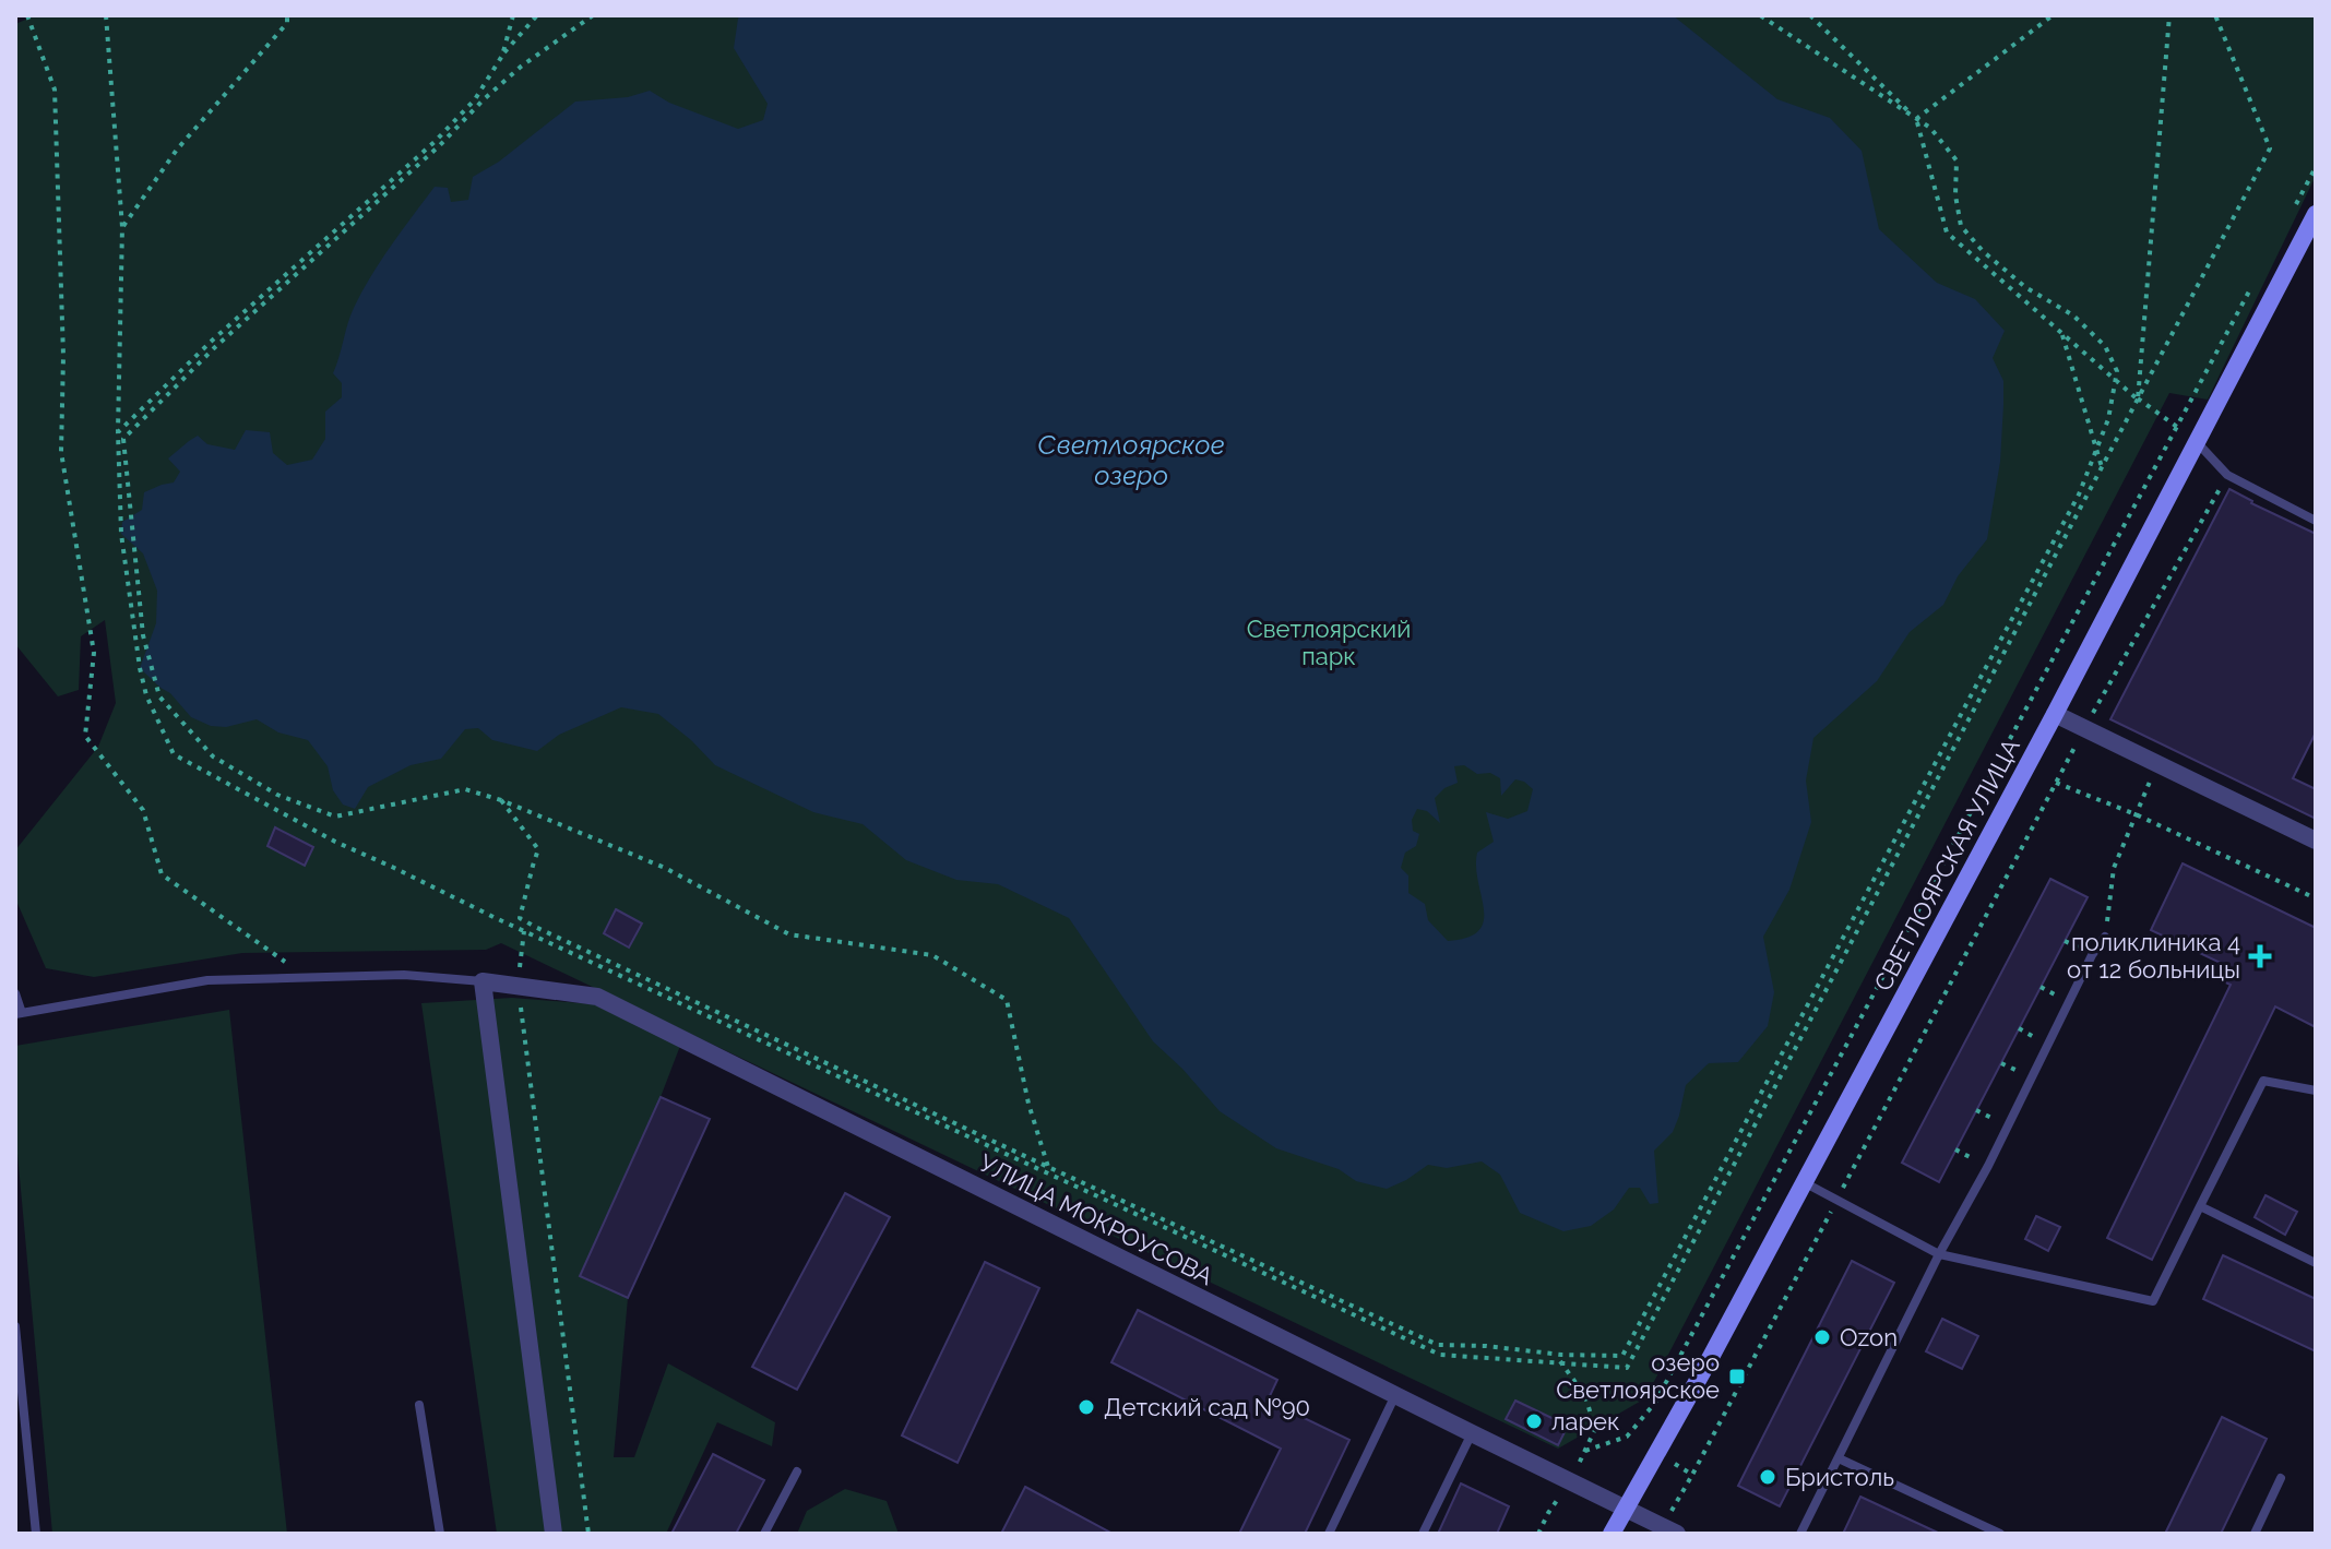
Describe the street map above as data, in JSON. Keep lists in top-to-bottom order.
{
  "streets": {
    "main road": ["СВЕТЛОЯРСКАЯ УЛИЦА"],
    "street": ["УЛИЦА МОКРОУСОВА"]
  },
  "crossings": [
    ["СВЕТЛОЯРСКАЯ УЛИЦА", "УЛИЦА МОКРОУСОВА"]
  ],
  "water": ["Светлоярское озеро"],
  "parks": ["Светлоярский парк"],
  "places": {
    "health": ["поликлиника 4 от 12 больницы"],
    "other": [
      "Ozon",
      "Детский сад №90",
      "ларек",
      "Бристоль"
    ],
    "transit": ["озеро Светлоярское"]
  }
}
